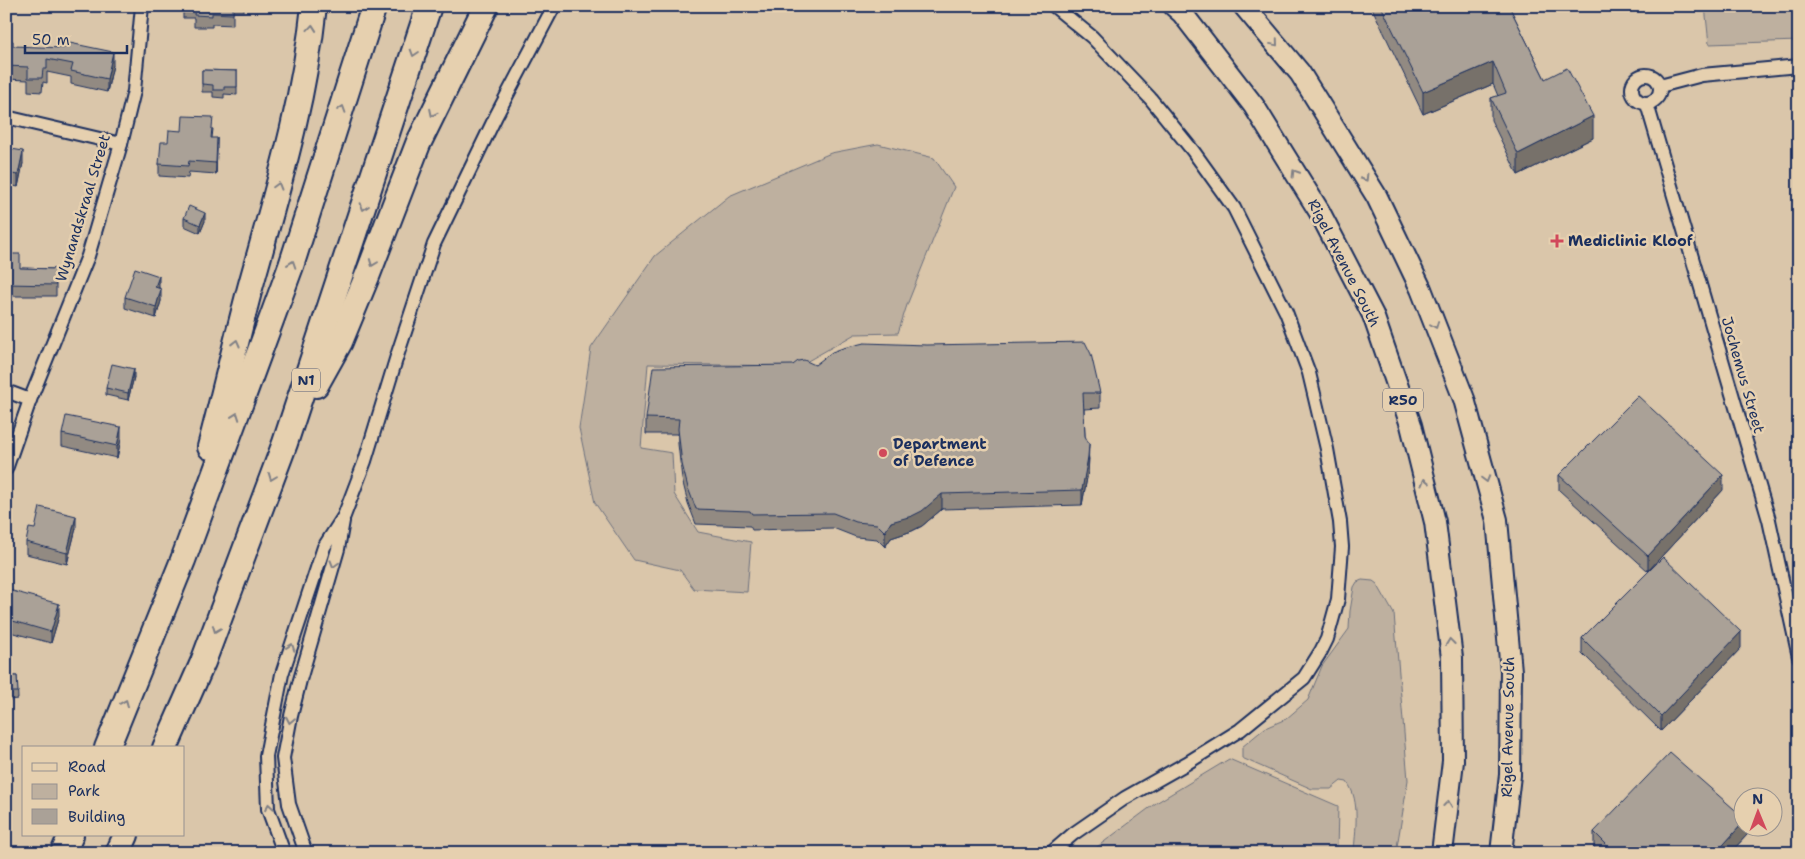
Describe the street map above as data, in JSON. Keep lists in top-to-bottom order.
{
  "streets": {
    "highway": ["N1"],
    "main road": ["Rigel Avenue South", "R50"],
    "street": ["Wynandskraal Street", "Jochemus Street"]
  },
  "places": {
    "health": ["Mediclinic Kloof"],
    "other": ["Department of Defence"]
  },
  "legend": ["Road", "Park", "Building"],
  "scale_bar": "50 m",
  "north": "top"
}
